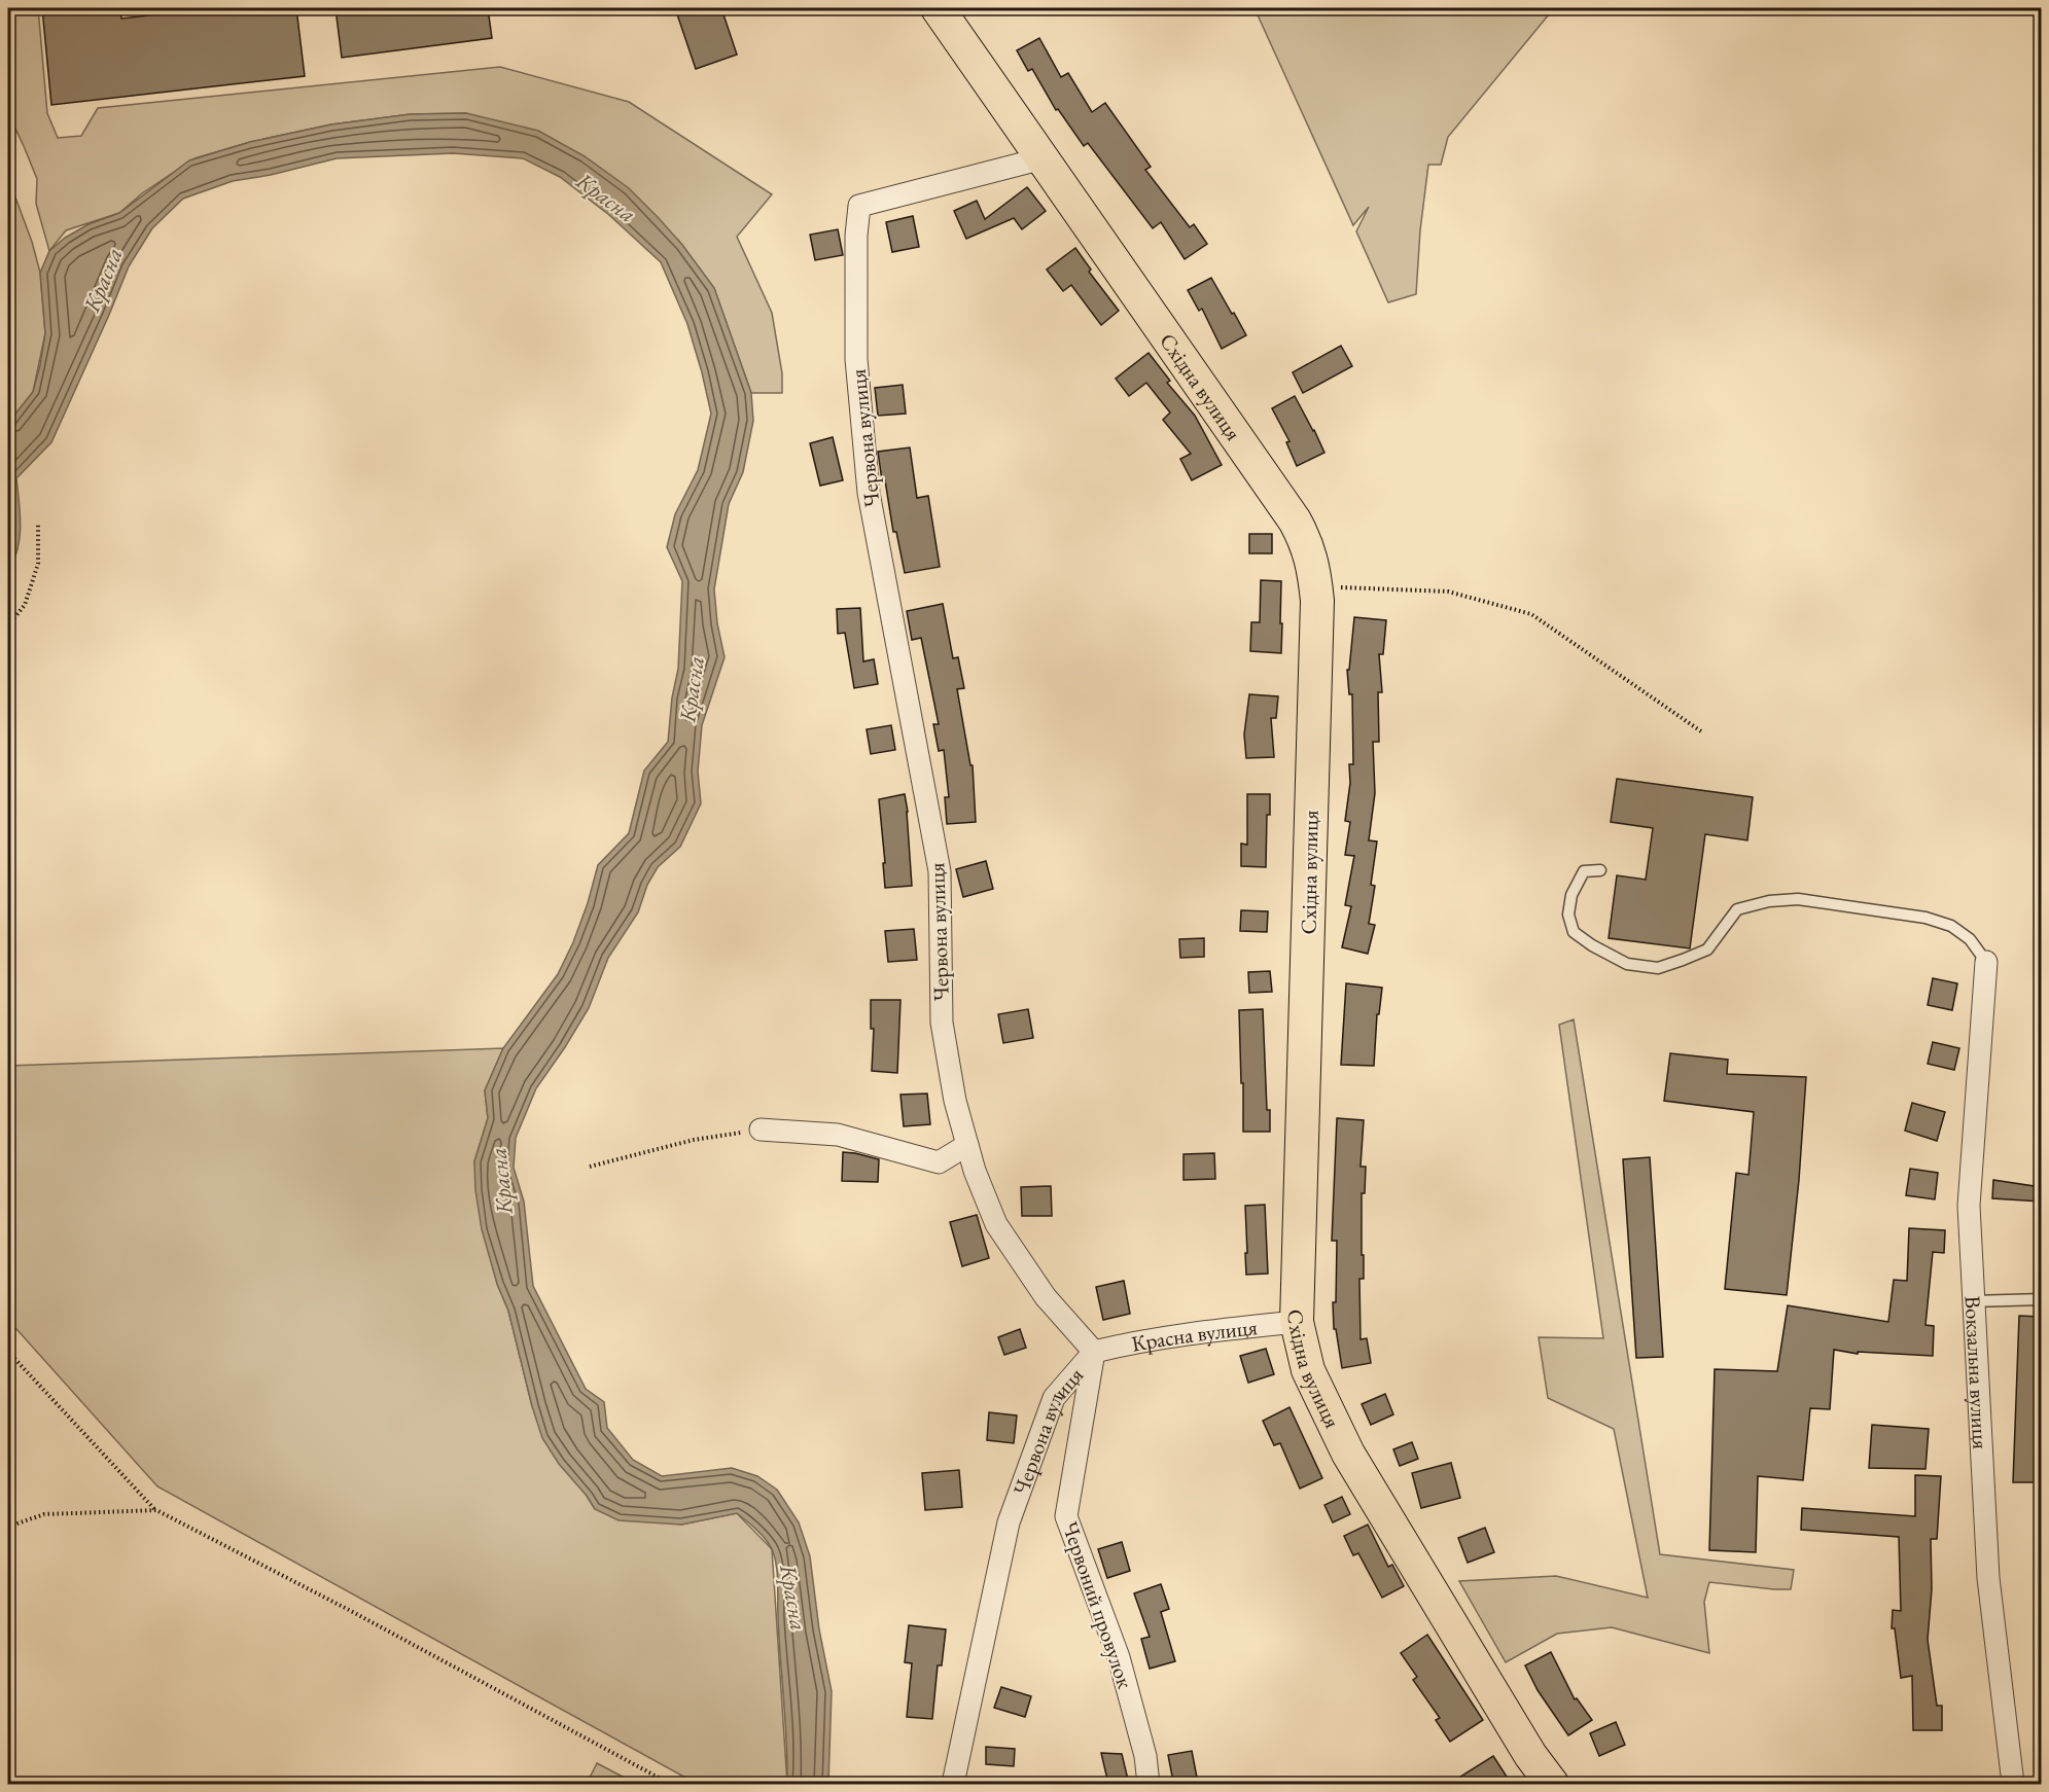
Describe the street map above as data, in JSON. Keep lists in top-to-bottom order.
{
  "streets": {
    "main road": ["Східна вулиця"],
    "street": [
      "Червона вулиця",
      "Красна вулиця",
      "Вокзальна вулиця",
      "Червоний провулок"
    ]
  },
  "crossings": [
    ["Східна вулиця", "Червона вулиця"],
    ["Східна вулиця", "Красна вулиця"],
    ["Червона вулиця", "Красна вулиця"],
    ["Червона вулиця", "Червоний провулок"],
    ["Красна вулиця", "Червоний провулок"]
  ],
  "water": ["Красна"]
}
